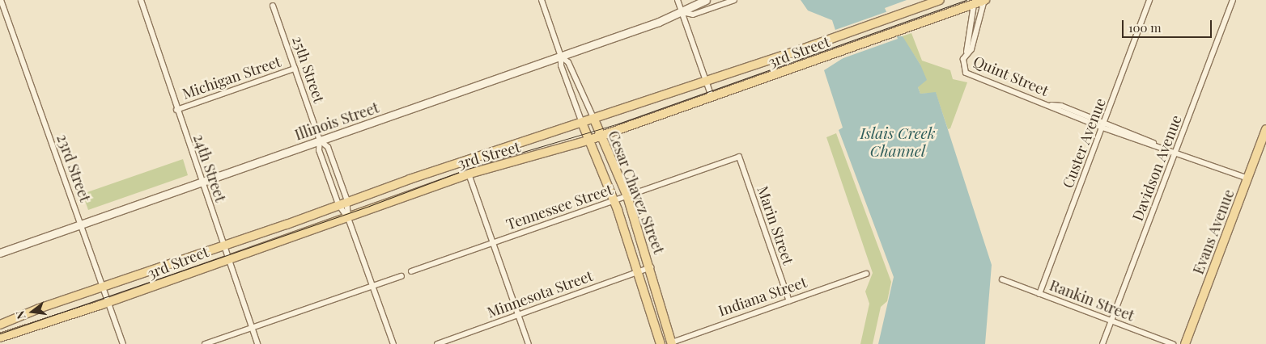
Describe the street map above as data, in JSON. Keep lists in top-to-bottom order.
{
  "streets": {
    "main road": ["3rd Street", "Cesar Chavez Street", "Evans Avenue"],
    "street": [
      "25th Street",
      "Quint Street",
      "Michigan Street",
      "Illinois Street",
      "Custer Avenue",
      "23rd Street",
      "24th Street",
      "Davidson Avenue",
      "Tennessee Street",
      "Marin Street",
      "Minnesota Street",
      "Indiana Street",
      "Rankin Street"
    ]
  },
  "crossings": [
    ["3rd Street", "25th Street"],
    ["3rd Street", "23rd Street"],
    ["3rd Street", "24th Street"],
    ["3rd Street", "Cesar Chavez Street"],
    ["25th Street", "Michigan Street"],
    ["25th Street", "Illinois Street"],
    ["Quint Street", "Custer Avenue"],
    ["Quint Street", "Davidson Avenue"],
    ["Quint Street", "Evans Avenue"],
    ["Michigan Street", "24th Street"],
    ["Illinois Street", "23rd Street"],
    ["Illinois Street", "24th Street"],
    ["Illinois Street", "Cesar Chavez Street"],
    ["Custer Avenue", "Rankin Street"],
    ["Davidson Avenue", "Rankin Street"],
    ["Cesar Chavez Street", "Tennessee Street"],
    ["Cesar Chavez Street", "Minnesota Street"],
    ["Cesar Chavez Street", "Indiana Street"],
    ["Tennessee Street", "Marin Street"],
    ["Marin Street", "Indiana Street"]
  ],
  "water": ["Islais Creek Channel"],
  "scale_bar": "100 m",
  "north": "left"
}
